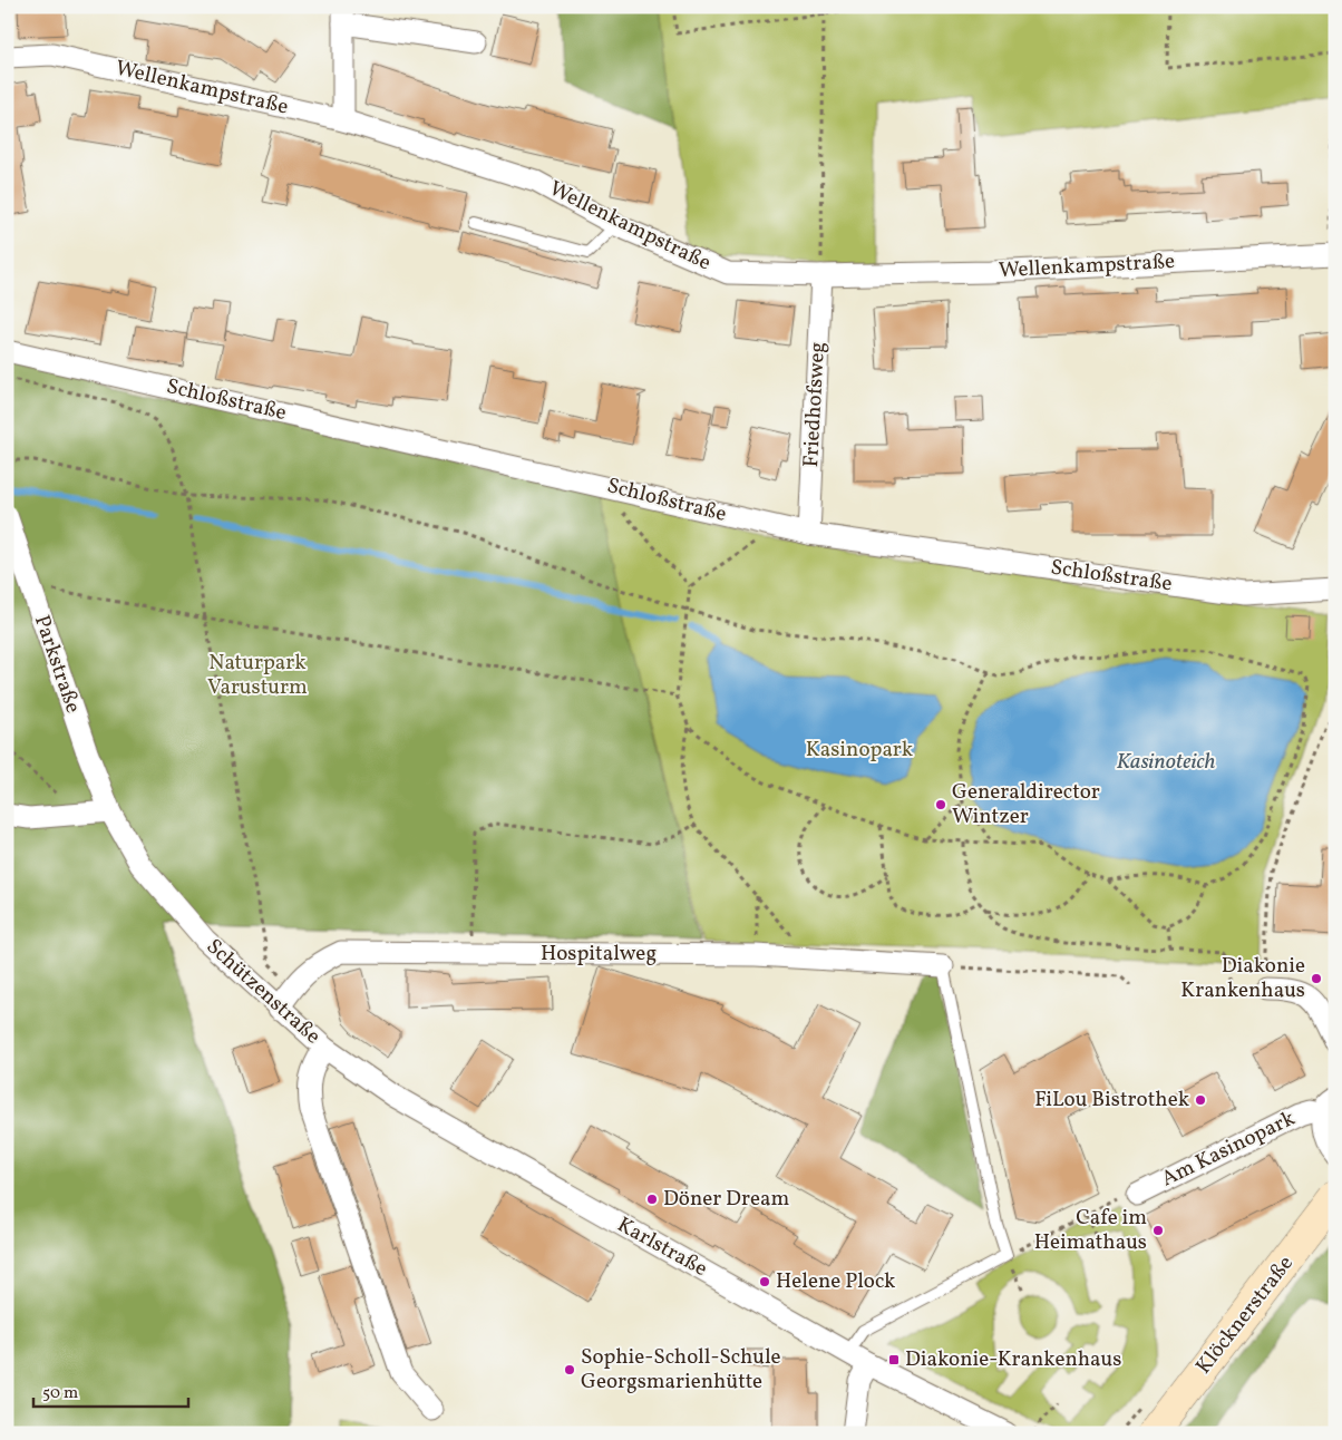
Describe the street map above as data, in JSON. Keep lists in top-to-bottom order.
{
  "streets": {
    "main road": ["Klöcknerstraße"],
    "street": [
      "Wellenkampstraße",
      "Schloßstraße",
      "Friedhofsweg",
      "Parkstraße",
      "Hospitalweg",
      "Schützenstraße",
      "Am Kasinopark",
      "Karlstraße"
    ]
  },
  "crossings": [
    ["Wellenkampstraße", "Friedhofsweg"],
    ["Schloßstraße", "Friedhofsweg"],
    ["Parkstraße", "Schützenstraße"],
    ["Hospitalweg", "Schützenstraße"],
    ["Schützenstraße", "Karlstraße"]
  ],
  "water": ["Kasinoteich"],
  "parks": ["Naturpark Varusturm", "Kasinopark"],
  "places": {
    "other": [
      "Generaldirector Wintzer",
      "Diakonie Krankenhaus",
      "FiLou Bistrothek",
      "Döner Dream",
      "Cafe im Heimathaus",
      "Helene Plock",
      "Sophie-Scholl-Schule Georgsmarienhütte"
    ],
    "transit": ["Diakonie-Krankenhaus"]
  },
  "scale_bar": "50 m"
}
